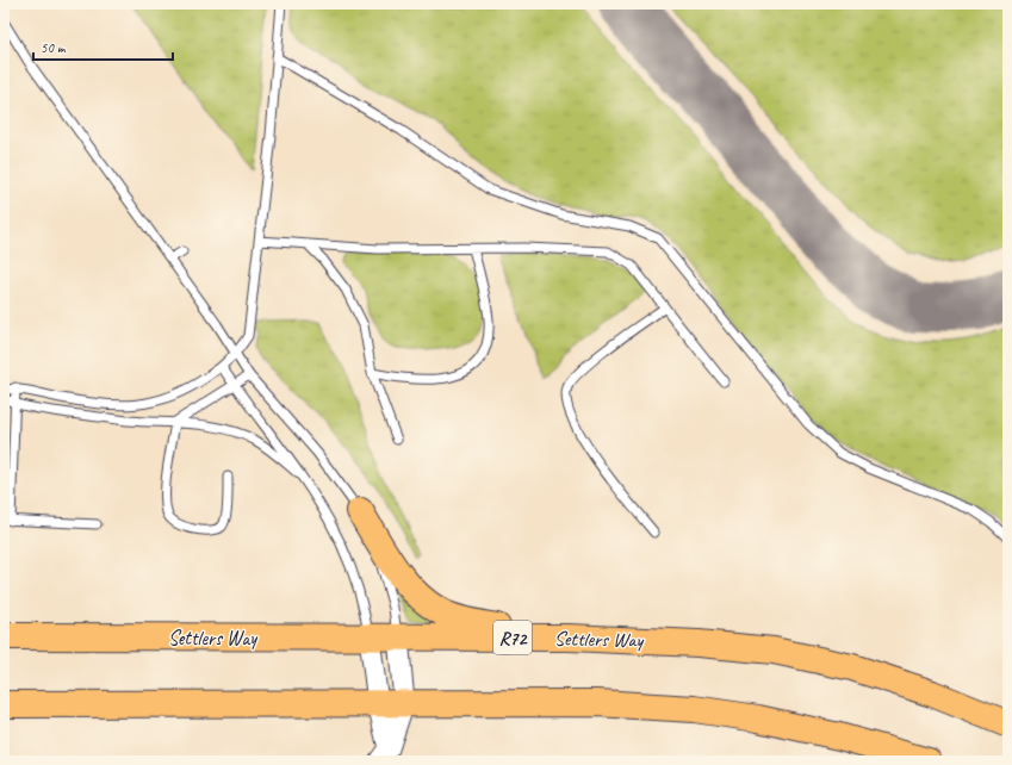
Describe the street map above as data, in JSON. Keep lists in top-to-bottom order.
{
  "streets": {
    "main road": ["Settlers Way", "R72"]
  },
  "scale_bar": "50 m"
}
